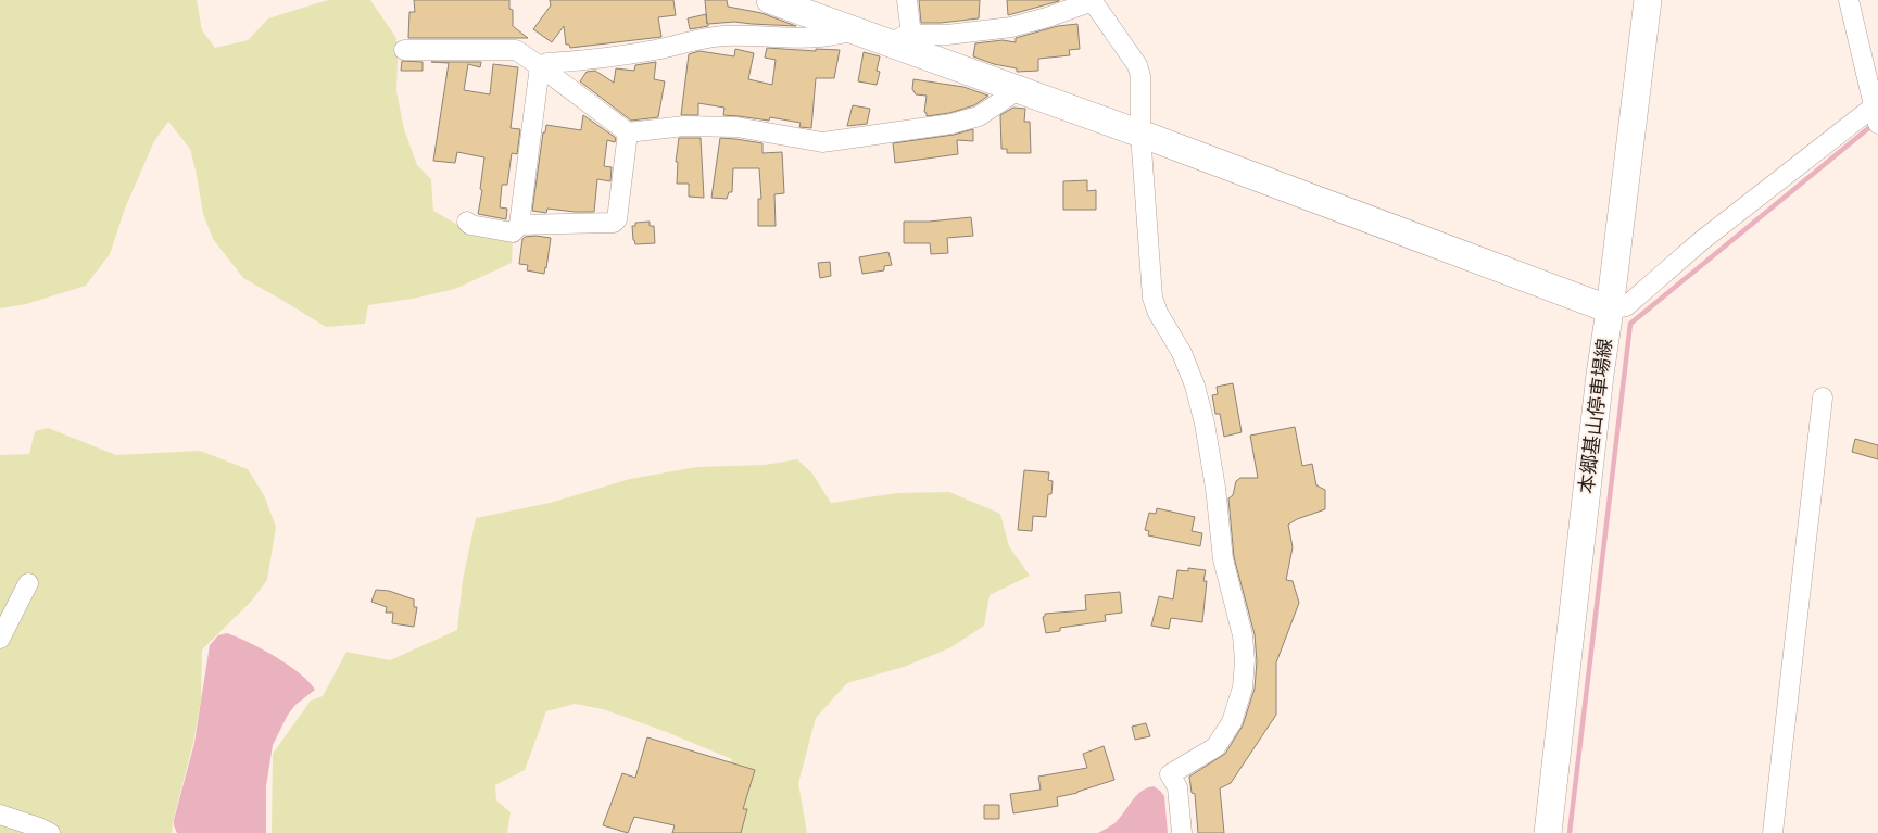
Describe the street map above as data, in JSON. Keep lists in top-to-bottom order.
{
  "streets": {
    "street": ["本郷基山停車場線"]
  }
}
